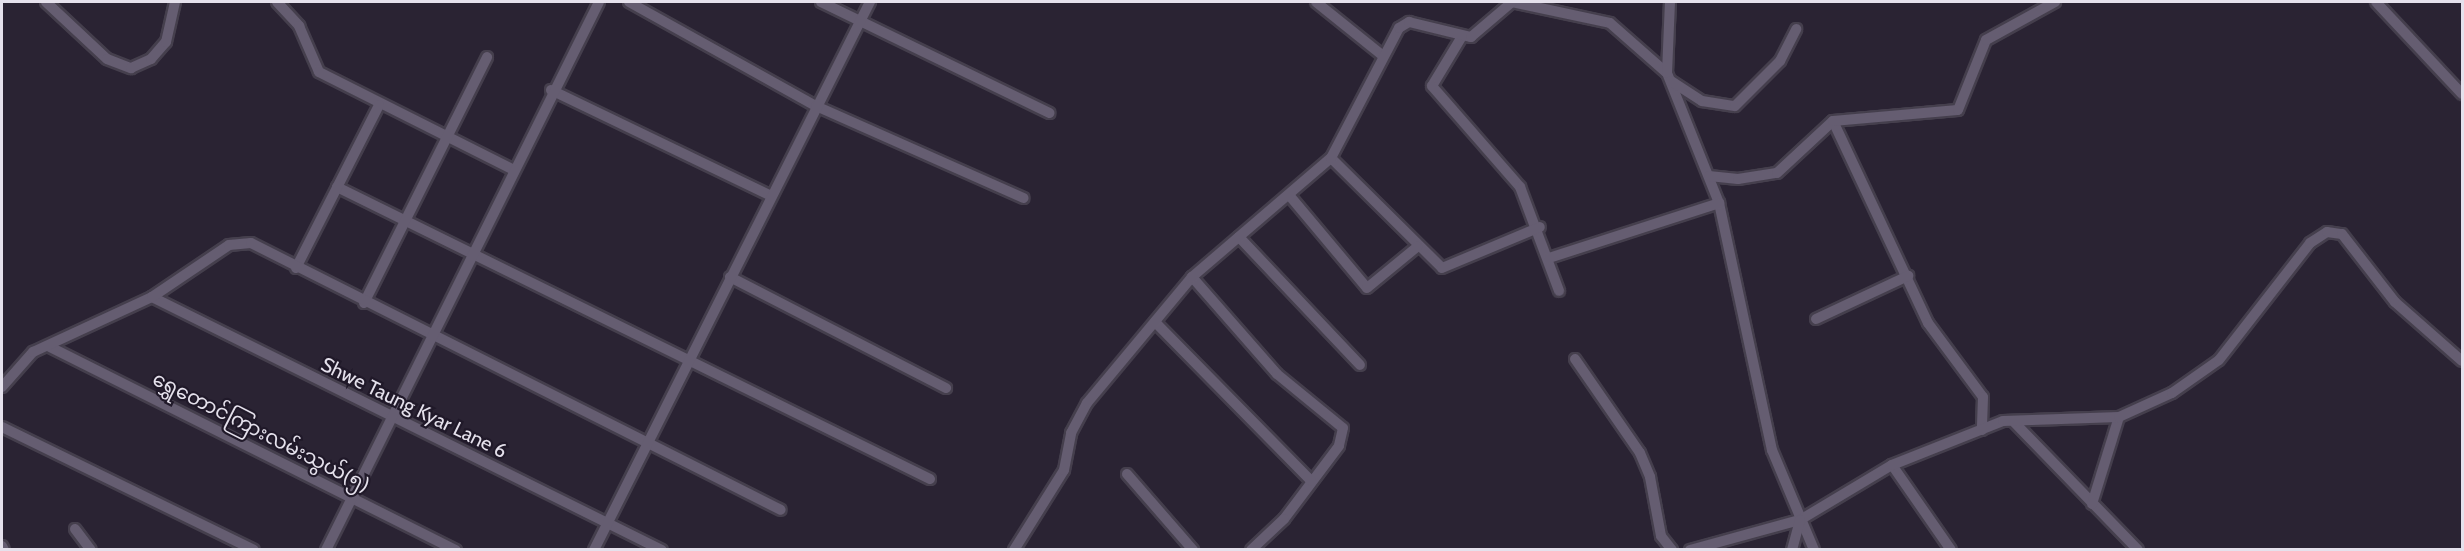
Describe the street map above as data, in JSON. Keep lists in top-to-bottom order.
{
  "streets": {
    "street": ["Shwe Taung Kyar Lane 6", "ရွှေတောင်ကြားလမ်းသွယ်(၅)"]
  }
}
